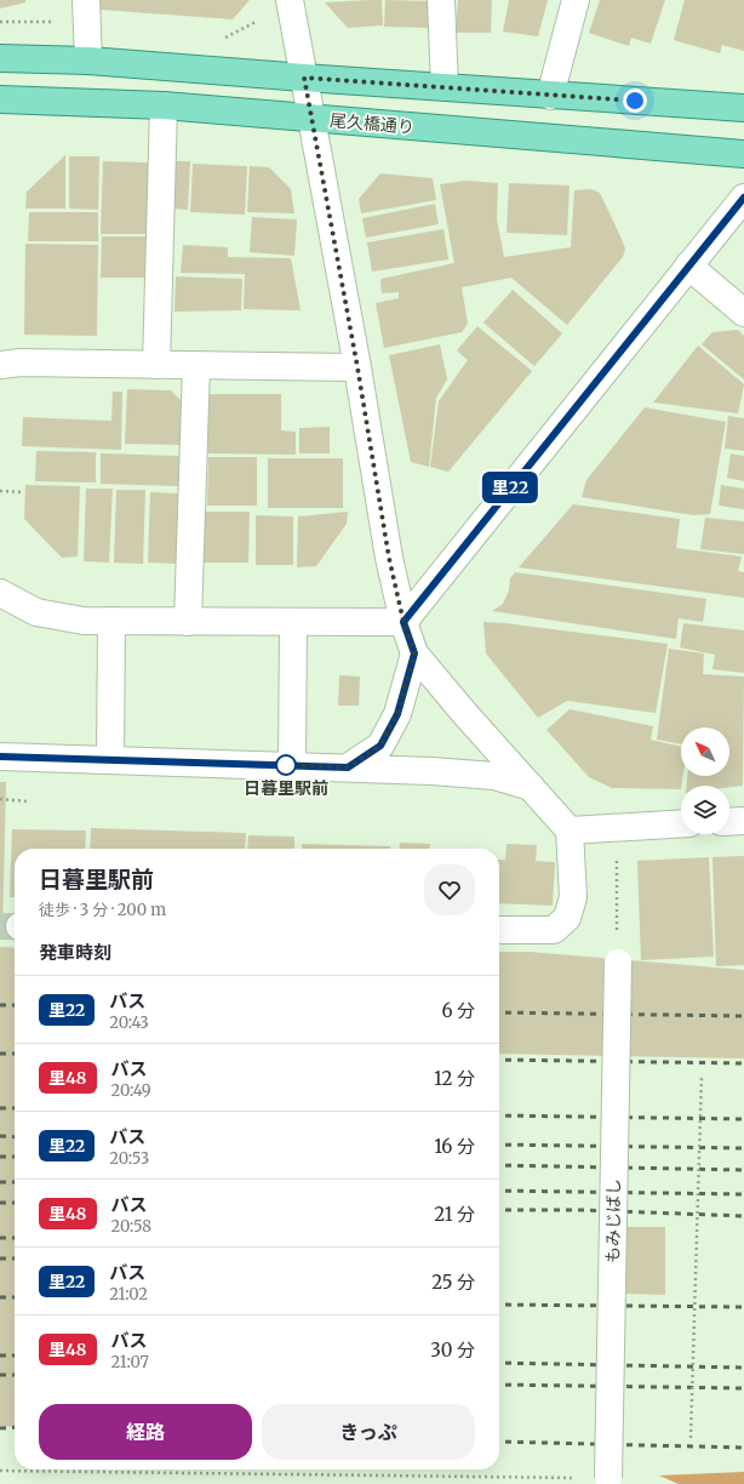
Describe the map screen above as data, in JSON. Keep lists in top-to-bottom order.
{
  "streets": {
    "main road": ["尾久橋通り"],
    "street": ["もみじばし"]
  },
  "places": ["日暮里駅前"],
  "lines": ["bus line 里22"],
  "north": "top left",
  "page": {
    "on_map": "里22",
    "heading": [
      ["日暮里駅前", "徒歩 · 3 分 · 200 m"],
      "発車時刻"
    ],
    "list": [
      {
        "mark": "里22",
        "name": "バス",
        "note": "20:43",
        "value": "6 分"
      },
      {
        "mark": "里48",
        "name": "バス",
        "note": "20:49",
        "value": "12 分"
      },
      {
        "mark": "里22",
        "name": "バス",
        "note": "20:53",
        "value": "16 分"
      },
      {
        "mark": "里48",
        "name": "バス",
        "note": "20:58",
        "value": "21 分"
      },
      {
        "mark": "里22",
        "name": "バス",
        "note": "21:02",
        "value": "25 分"
      },
      {
        "mark": "里48",
        "name": "バス",
        "note": "21:07",
        "value": "30 分"
      }
    ],
    "buttons": ["経路", "きっぷ"]
  }
}
